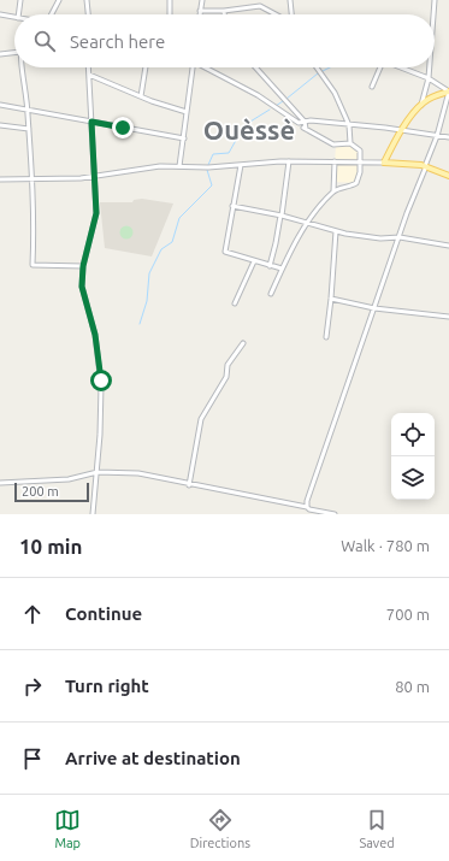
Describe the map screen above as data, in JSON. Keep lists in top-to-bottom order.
{
  "districts": ["Ouèssè"],
  "scale_bar": "200 m",
  "page": {
    "search": "Search here",
    "scale": "200 m",
    "heading": ["10 min", "Walk · 780 m"],
    "list": [
      ["Continue", "700 m"],
      ["Turn right", "80 m"],
      "Arrive at destination"
    ],
    "nav": ["Map", "Directions", "Saved"]
  }
}
